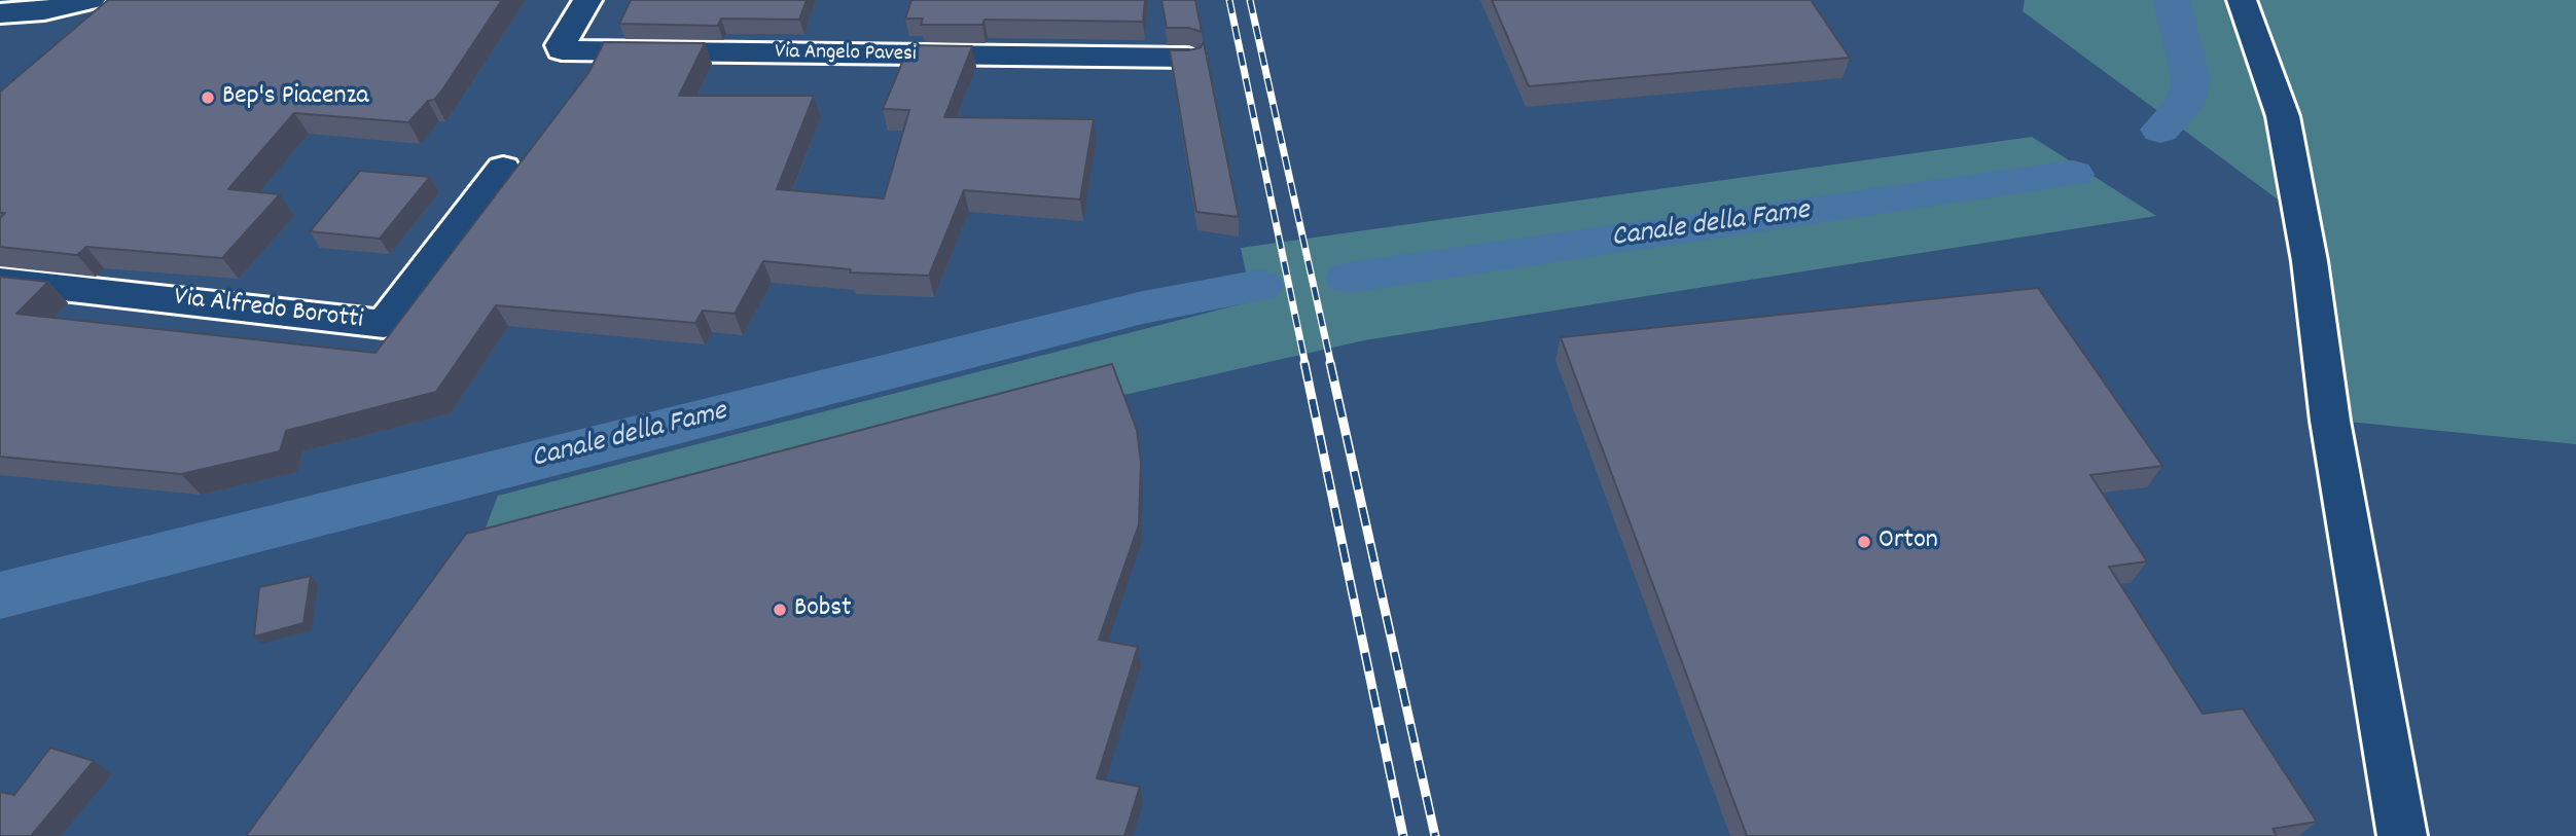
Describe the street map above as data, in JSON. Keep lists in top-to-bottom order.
{
  "streets": {
    "street": ["Via Angelo Pavesi", "Via Alfredo Borotti"]
  },
  "water": ["Canale della Fame"],
  "places": ["Bep's Piacenza", "Orton", "Bobst"]
}
